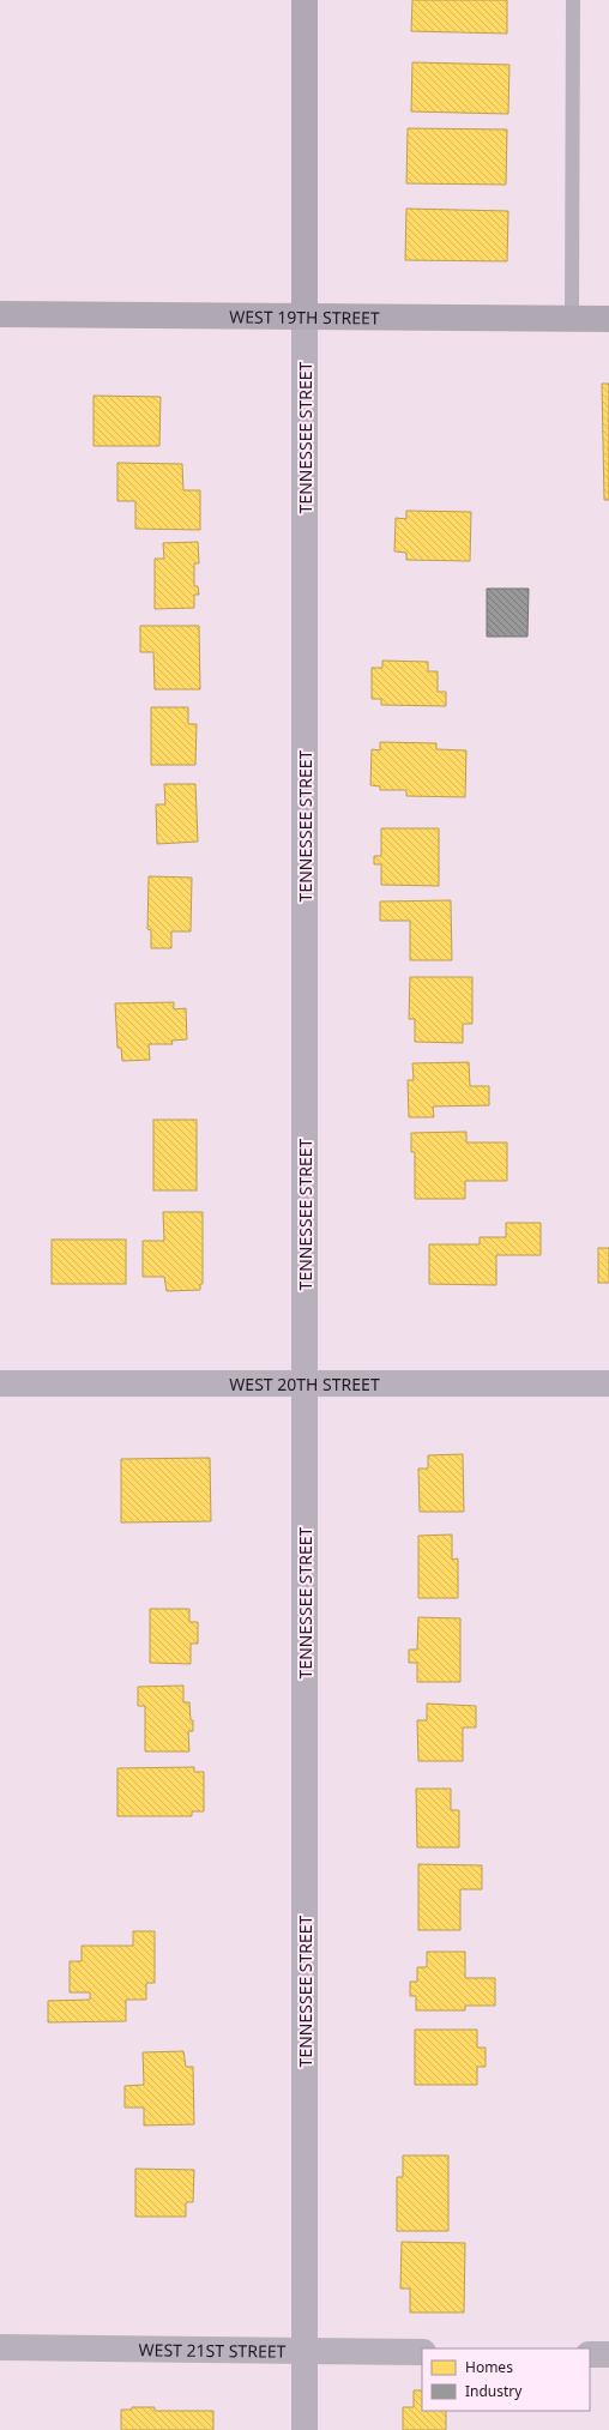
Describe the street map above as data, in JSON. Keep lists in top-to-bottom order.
{
  "streets": {
    "main road": ["WEST 19TH STREET", "TENNESSEE STREET"],
    "street": ["WEST 20TH STREET", "WEST 21ST STREET"]
  },
  "crossings": [
    ["WEST 19TH STREET", "TENNESSEE STREET"],
    ["TENNESSEE STREET", "WEST 20TH STREET"],
    ["TENNESSEE STREET", "WEST 21ST STREET"]
  ],
  "legend": ["Homes", "Industry"]
}
